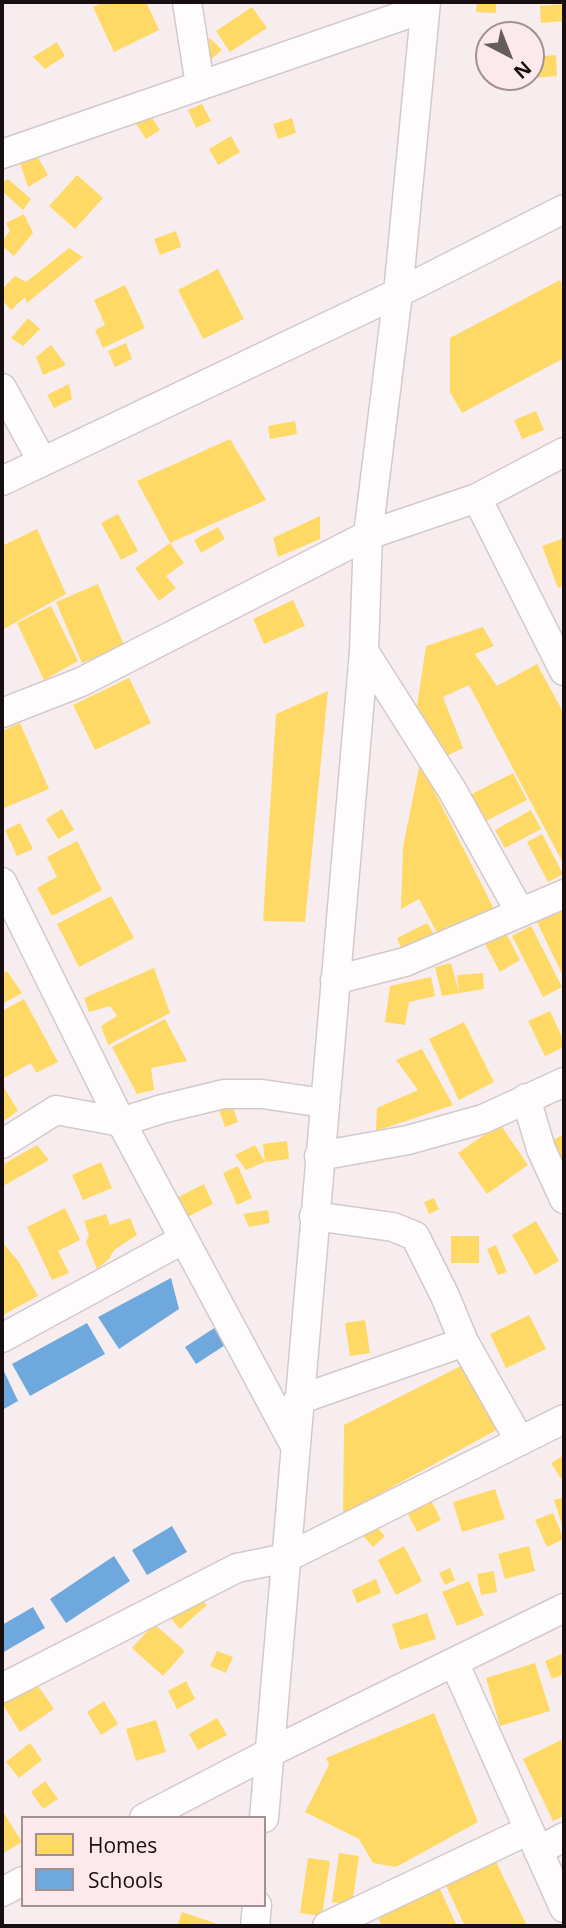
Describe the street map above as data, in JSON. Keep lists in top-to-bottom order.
{
  "legend": ["Homes", "Schools"],
  "north": "bottom right"
}
